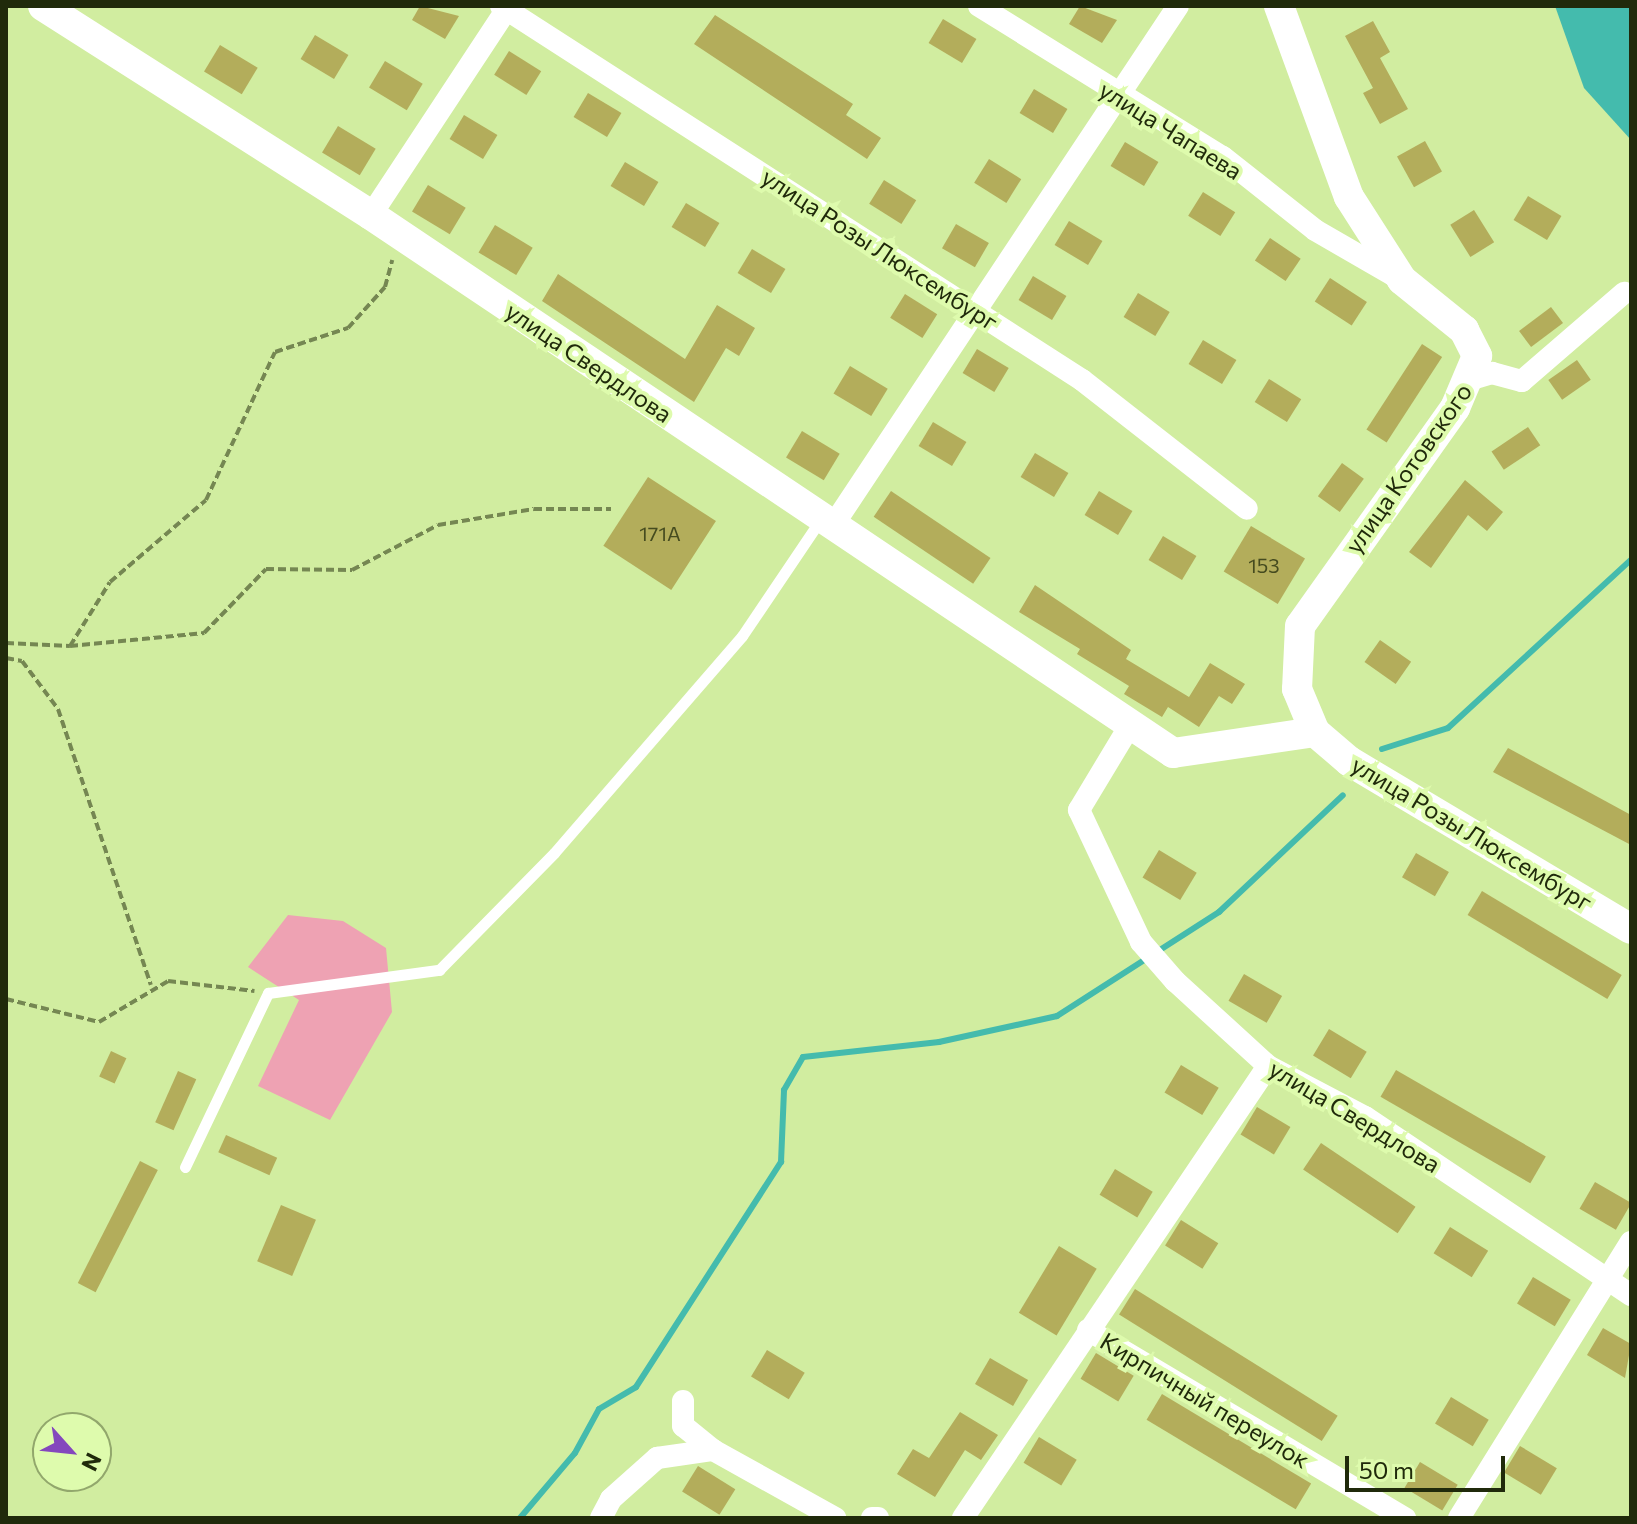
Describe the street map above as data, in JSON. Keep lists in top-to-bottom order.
{
  "streets": {
    "street": [
      "улица Чапаева",
      "улица Розы Люксембург",
      "улица Свердлова",
      "улица Котовского",
      "Кирпичный переулок"
    ]
  },
  "crossings": [
    ["улица Чапаева", "улица Котовского"],
    ["улица Розы Люксембург", "улица Свердлова"],
    ["улица Розы Люксембург", "улица Котовского"],
    ["улица Свердлова", "улица Котовского"],
    ["улица Свердлова", "Кирпичный переулок"]
  ],
  "house_numbers": ["171А", "153"],
  "scale_bar": "50 m",
  "north": "bottom right"
}
